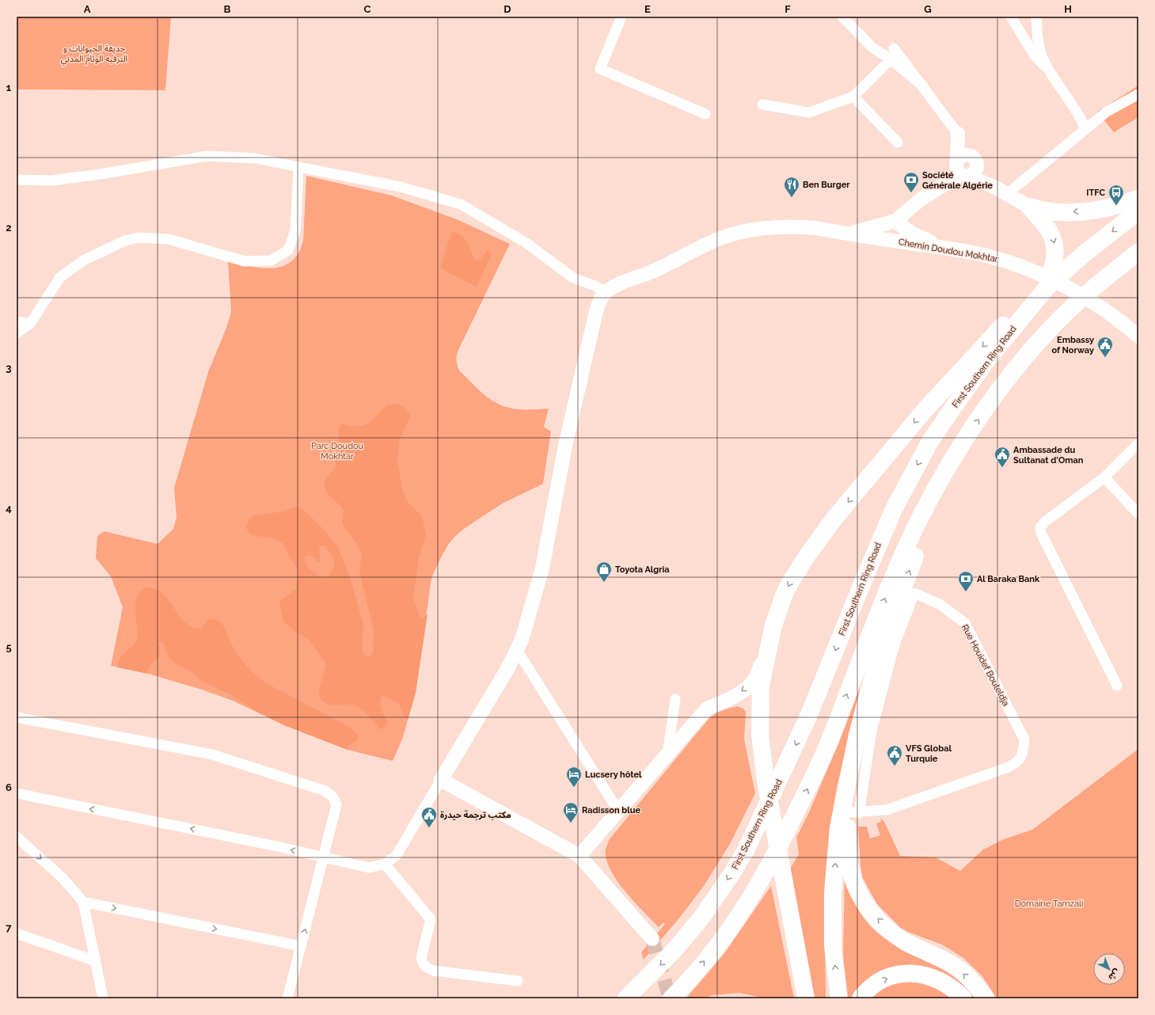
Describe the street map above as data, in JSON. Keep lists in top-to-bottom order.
{
  "streets": {
    "highway": ["First Southern Ring Road"],
    "street": ["Chemin Doudou Mokhtar", "Rue Houidef Bouteldja"]
  },
  "parks": ["حديقة الحيوانات و الترفيه الوئام المدني", "Parc Doudou Mokhtar", "Domaine Tamzali"],
  "places": {
    "bank": ["Société Générale Algérie", "Al Baraka Bank"],
    "restaurant": ["Ben Burger"],
    "bus stop": ["ITFC"],
    "public building": [
      "Embassy of Norway",
      "Ambassade du Sultanat d'Oman",
      "VFS Global Turquie",
      "مكتب ترجمة حيدرة"
    ],
    "shop": ["Toyota Algria"],
    "hotel": ["Lucsery hôtel", "Radisson blue"]
  },
  "north": "bottom right",
  "grid": {
    "columns": [
      "A",
      "B",
      "C",
      "D",
      "E",
      "F",
      "G",
      "H"
    ],
    "rows": [
      "1",
      "2",
      "3",
      "4",
      "5",
      "6",
      "7"
    ]
  }
}
